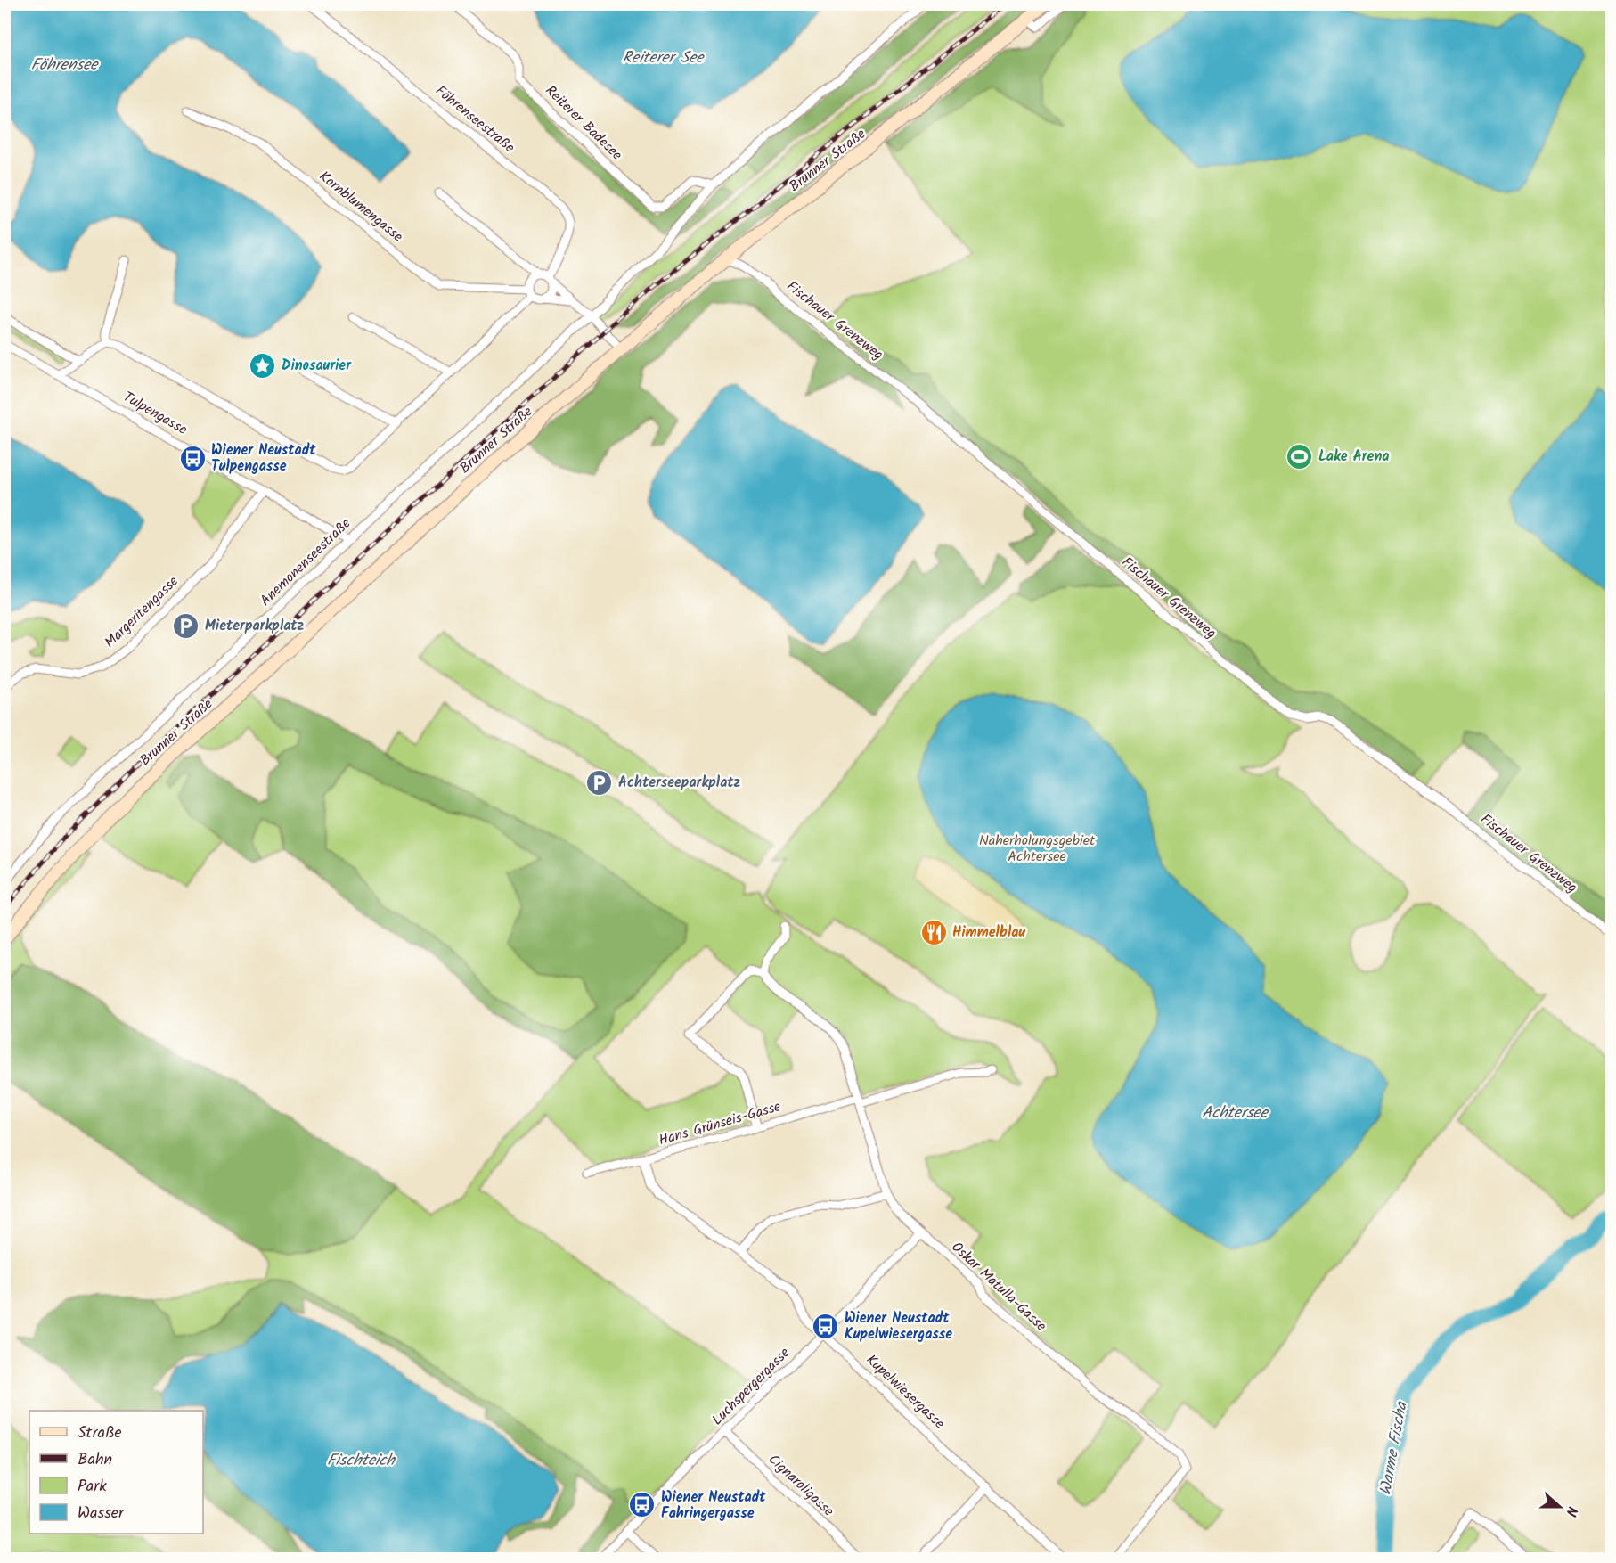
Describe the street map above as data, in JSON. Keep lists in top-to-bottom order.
{
  "streets": {
    "main road": ["Brunner Straße"],
    "street": [
      "Föhrenseestraße",
      "Reiterer Badesee",
      "Kornblumengasse",
      "Fischauer Grenzweg",
      "Tulpengasse",
      "Anemonenseestraße",
      "Margeritengasse",
      "Hans Grünseis-Gasse",
      "Oskar Matulla-Gasse",
      "Luchspergergasse",
      "Kupelwiesergasse",
      "Cignaroligasse"
    ]
  },
  "crossings": [
    ["Föhrenseestraße", "Kornblumengasse"],
    ["Brunner Straße", "Fischauer Grenzweg"],
    ["Tulpengasse", "Anemonenseestraße"],
    ["Tulpengasse", "Margeritengasse"],
    ["Hans Grünseis-Gasse", "Oskar Matulla-Gasse"],
    ["Hans Grünseis-Gasse", "Kupelwiesergasse"],
    ["Oskar Matulla-Gasse", "Luchspergergasse"],
    ["Luchspergergasse", "Kupelwiesergasse"],
    ["Luchspergergasse", "Cignaroligasse"]
  ],
  "water": [
    "Reiterer See",
    "Föhrensee",
    "Achtersee",
    "Warme Fischa",
    "Fischteich"
  ],
  "parks": ["Naherholungsgebiet Achtersee"],
  "places": {
    "place": ["Dinosaurier"],
    "sports": ["Lake Arena"],
    "bus stop": ["Wiener Neustadt Tulpengasse", "Wiener Neustadt Kupelwiesergasse", "Wiener Neustadt Fahringergasse"],
    "parking": ["Mieterparkplatz", "Achterseeparkplatz"],
    "restaurant": ["Himmelblau"]
  },
  "legend": [
    "Straße",
    "Bahn",
    "Park",
    "Wasser"
  ],
  "north": "right"
}
